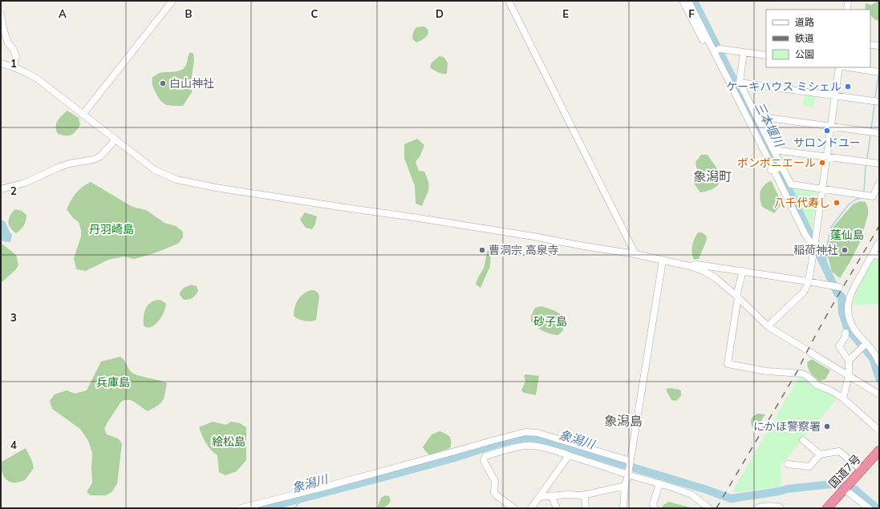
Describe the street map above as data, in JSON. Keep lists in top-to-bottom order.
{
  "streets": {
    "highway": ["国道7号"]
  },
  "districts": ["象潟町", "象潟島"],
  "water": ["三本堰川", "象潟川"],
  "parks": [
    "丹羽崎島",
    "蓬仙島",
    "砂子島",
    "兵庫島",
    "絵松島"
  ],
  "places": [
    "白山神社",
    "ケーキハウス ミシェル",
    "サロンドユー",
    "ボンボニエール",
    "八千代寿し",
    "曹洞宗 高泉寺",
    "稲荷神社",
    "にかほ警察署"
  ],
  "legend": ["道路", "鉄道", "公園"],
  "grid": {
    "columns": [
      "A",
      "B",
      "C",
      "D",
      "E",
      "F"
    ],
    "rows": [
      "1",
      "2",
      "3",
      "4"
    ]
  }
}
